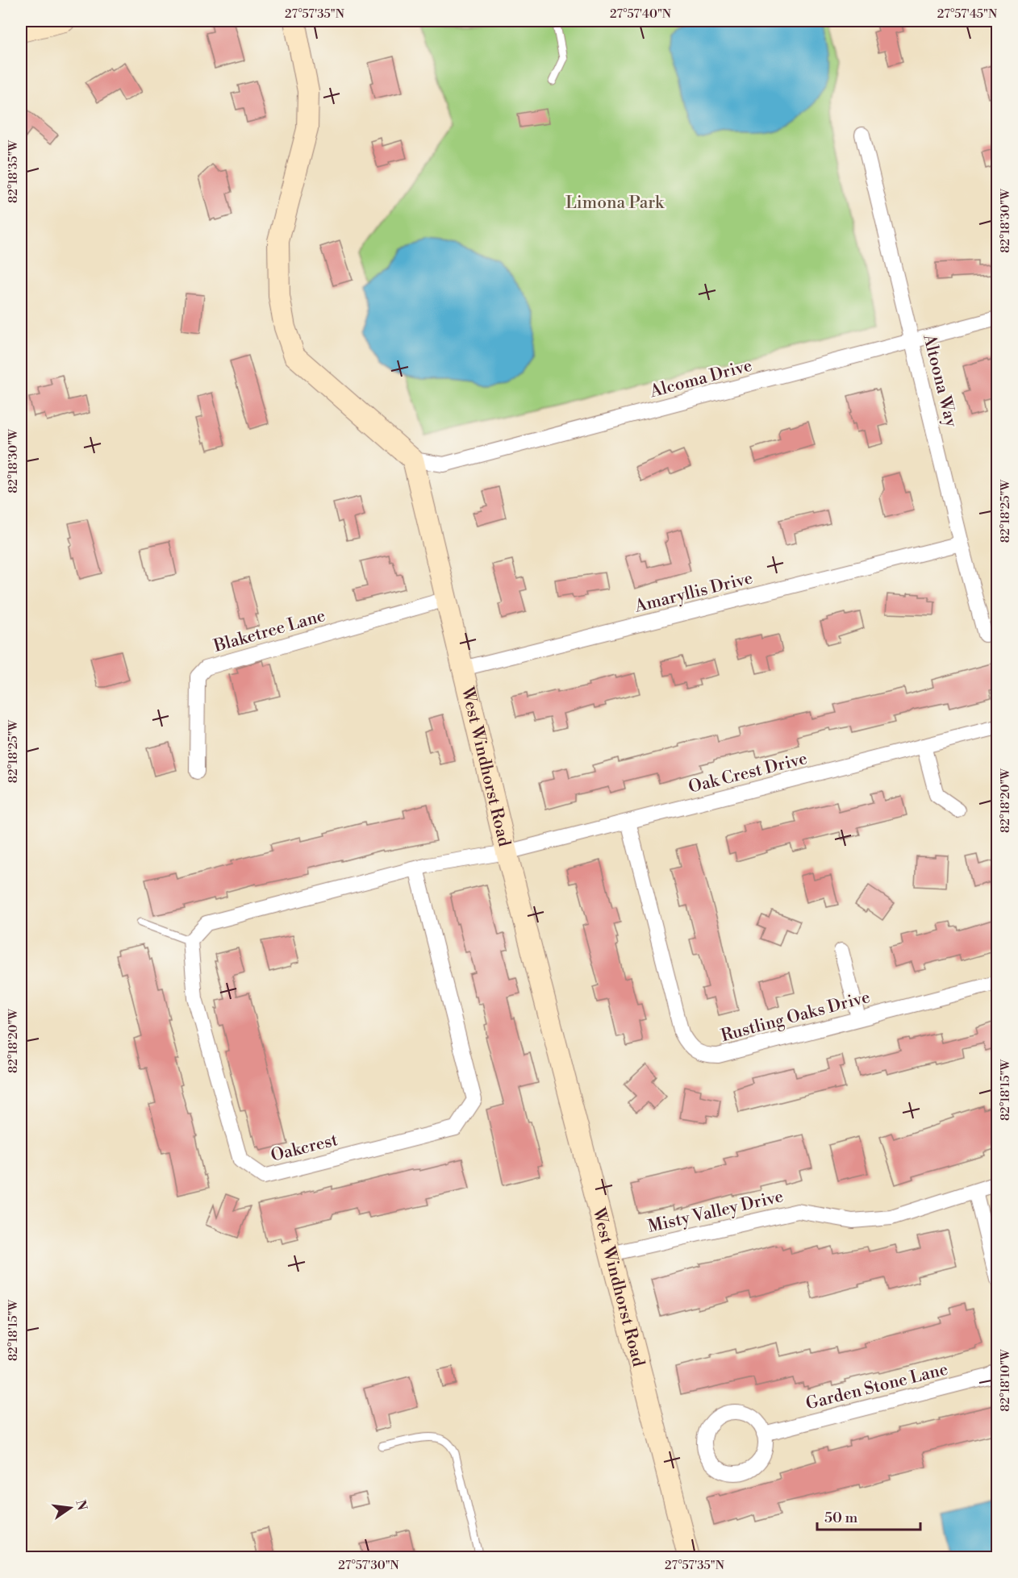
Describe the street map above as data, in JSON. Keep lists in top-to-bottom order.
{
  "streets": {
    "street": [
      "Alcoma Drive",
      "Altoona Way",
      "Amaryllis Drive",
      "Blaketree Lane",
      "West Windhorst Road",
      "Oak Crest Drive",
      "Rustling Oaks Drive",
      "Oakcrest",
      "Misty Valley Drive",
      "Garden Stone Lane"
    ]
  },
  "crossings": [
    ["Alcoma Drive", "Altoona Way"],
    ["Alcoma Drive", "West Windhorst Road"],
    ["Altoona Way", "Amaryllis Drive"],
    ["Amaryllis Drive", "West Windhorst Road"],
    ["Blaketree Lane", "West Windhorst Road"],
    ["West Windhorst Road", "Oak Crest Drive"],
    ["West Windhorst Road", "Misty Valley Drive"],
    ["Oak Crest Drive", "Rustling Oaks Drive"]
  ],
  "parks": ["Limona Park"],
  "scale_bar": "50 m",
  "north": "right",
  "coordinates": [
    "27°57'35\"N",
    "27°57'40\"N",
    "27°57'45\"N",
    "82°18'35\"W",
    "82°18'30\"W",
    "82°18'25\"W",
    "82°18'20\"W",
    "82°18'15\"W",
    "82°18'10\"W",
    "27°57'30\"N"
  ]
}
